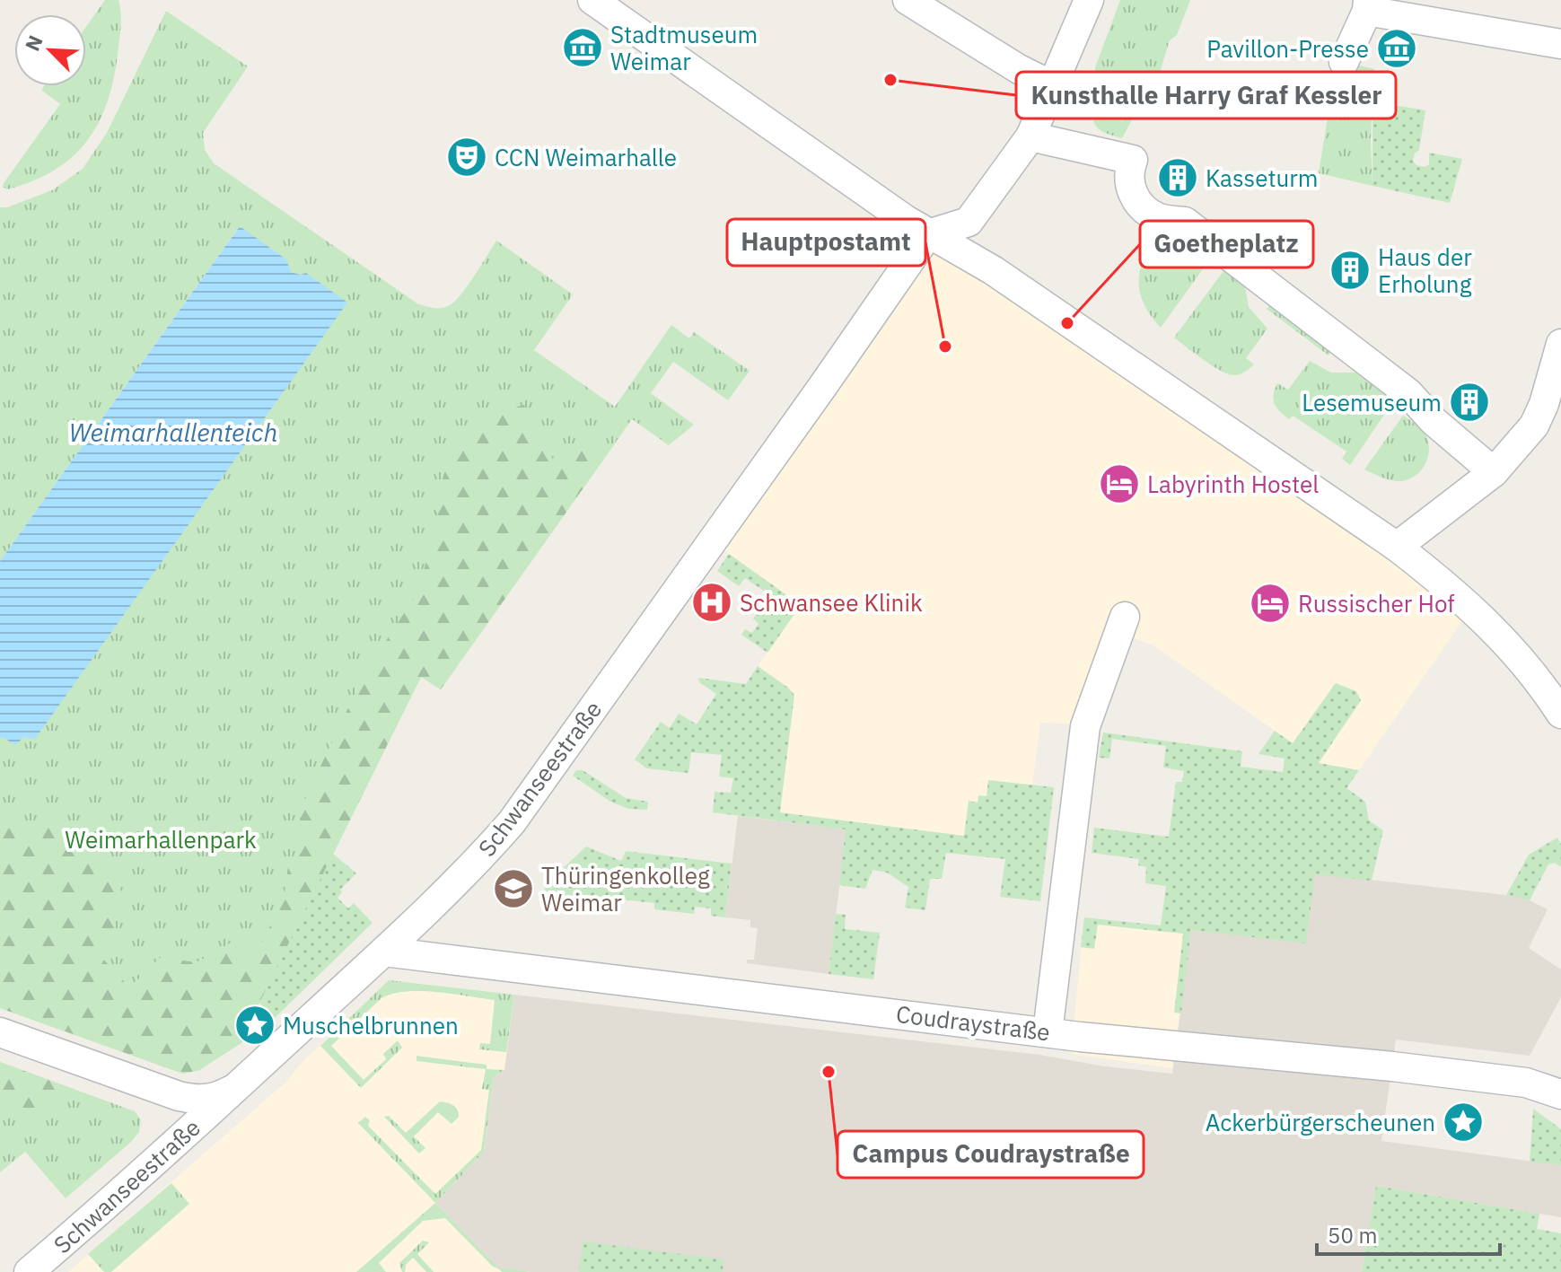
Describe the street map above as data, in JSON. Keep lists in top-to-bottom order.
{
  "streets": {
    "street": ["Schwanseestraße", "Coudraystraße"]
  },
  "crossings": [
    ["Schwanseestraße", "Coudraystraße"]
  ],
  "water": ["Weimarhallenteich"],
  "parks": ["Weimarhallenpark"],
  "places": {
    "museum": ["Stadtmuseum Weimar", "Pavillon-Presse"],
    "other": [
      "Kunsthalle Harry Graf Kessler",
      "Goetheplatz",
      "Hauptpostamt",
      "Campus Coudraystraße"
    ],
    "theatre": ["CCN Weimarhalle"],
    "building": ["Kasseturm", "Haus der Erholung", "Lesemuseum"],
    "hotel": ["Labyrinth Hostel", "Russischer Hof"],
    "hospital": ["Schwansee Klinik"],
    "school or university": ["Thüringenkolleg Weimar"],
    "place": ["Muschelbrunnen", "Ackerbürgerscheunen"]
  },
  "scale_bar": "50 m",
  "north": "top left"
}
